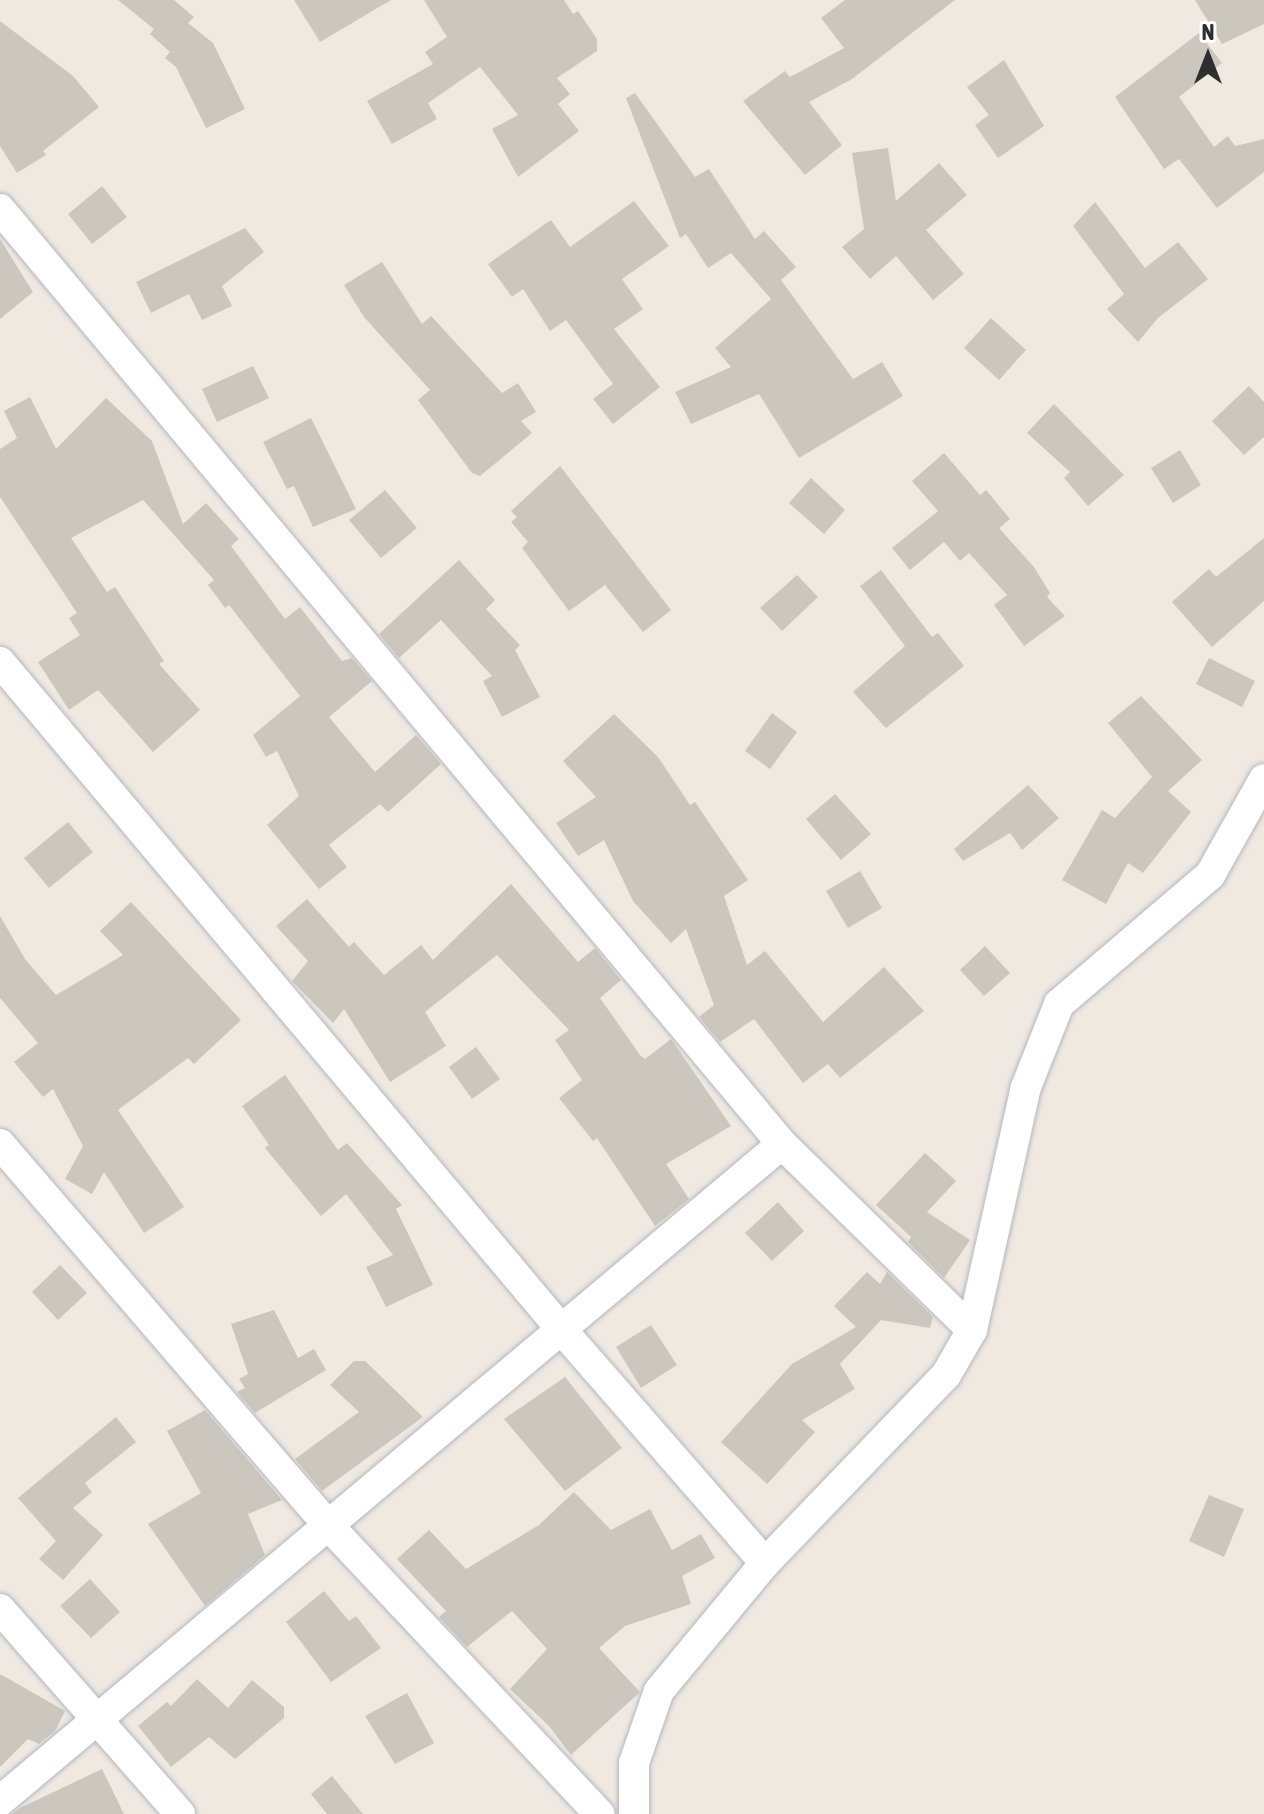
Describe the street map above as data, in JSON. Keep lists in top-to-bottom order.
{
  "north": "top"
}
